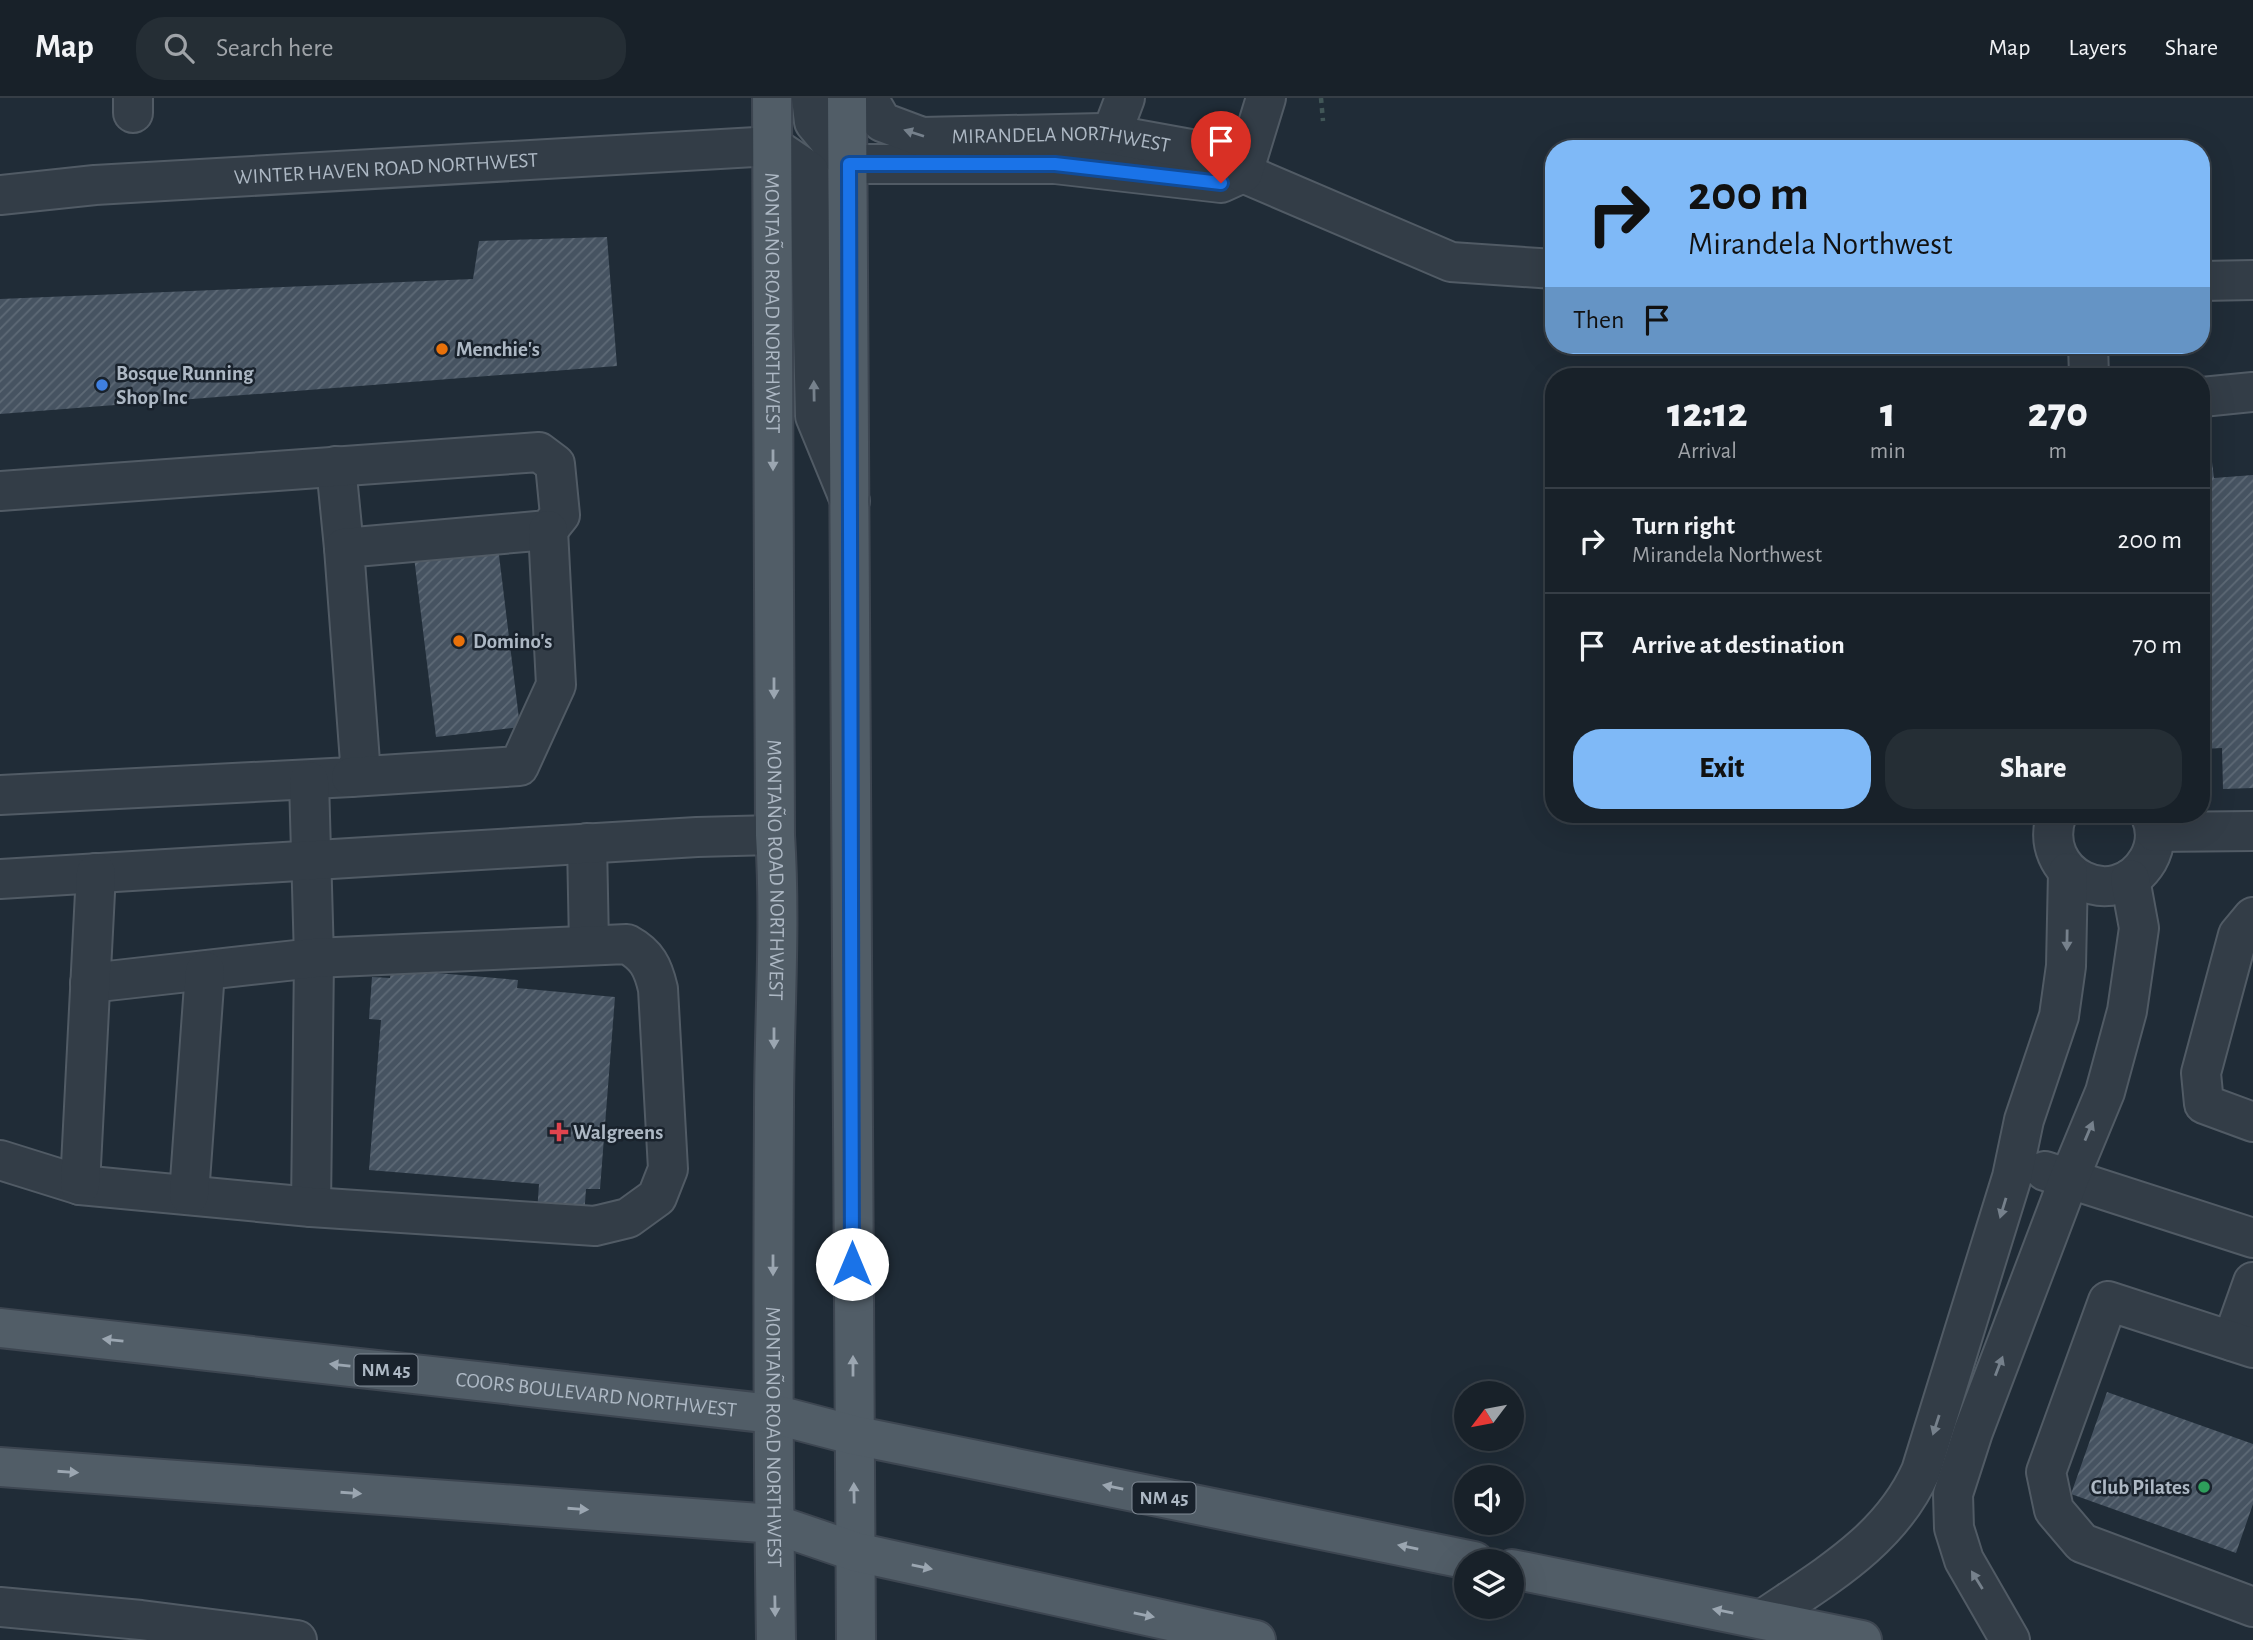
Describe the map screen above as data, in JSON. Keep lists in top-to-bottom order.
{
  "streets": {
    "main road": ["MONTAÑO ROAD NORTHWEST", "NM 45", "COORS BOULEVARD NORTHWEST"],
    "street": ["MIRANDELA NORTHWEST", "WINTER HAVEN ROAD NORTHWEST"]
  },
  "crossings": [
    ["WINTER HAVEN ROAD NORTHWEST", "MONTAÑO ROAD NORTHWEST"],
    ["MONTAÑO ROAD NORTHWEST", "COORS BOULEVARD NORTHWEST"]
  ],
  "places": {
    "other": [
      "Menchie's",
      "Bosque Running Shop Inc",
      "Domino's",
      "Club Pilates"
    ],
    "health": ["Walgreens"]
  },
  "north": "bottom left",
  "page": {
    "header": "Map",
    "search": "Search here",
    "nav": ["Map", "Layers", "Share"],
    "turn": ["200 m", "Mirandela Northwest"],
    "then": "Then",
    "eta": [
      "12:12",
      "Arrival",
      "1",
      "min",
      "270",
      "m"
    ],
    "list": [
      {
        "name": "Turn right",
        "note": "Mirandela Northwest",
        "value": "200 m"
      },
      {
        "name": "Arrive at destination",
        "value": "70 m"
      }
    ],
    "buttons": ["Exit", "Share"]
  }
}
